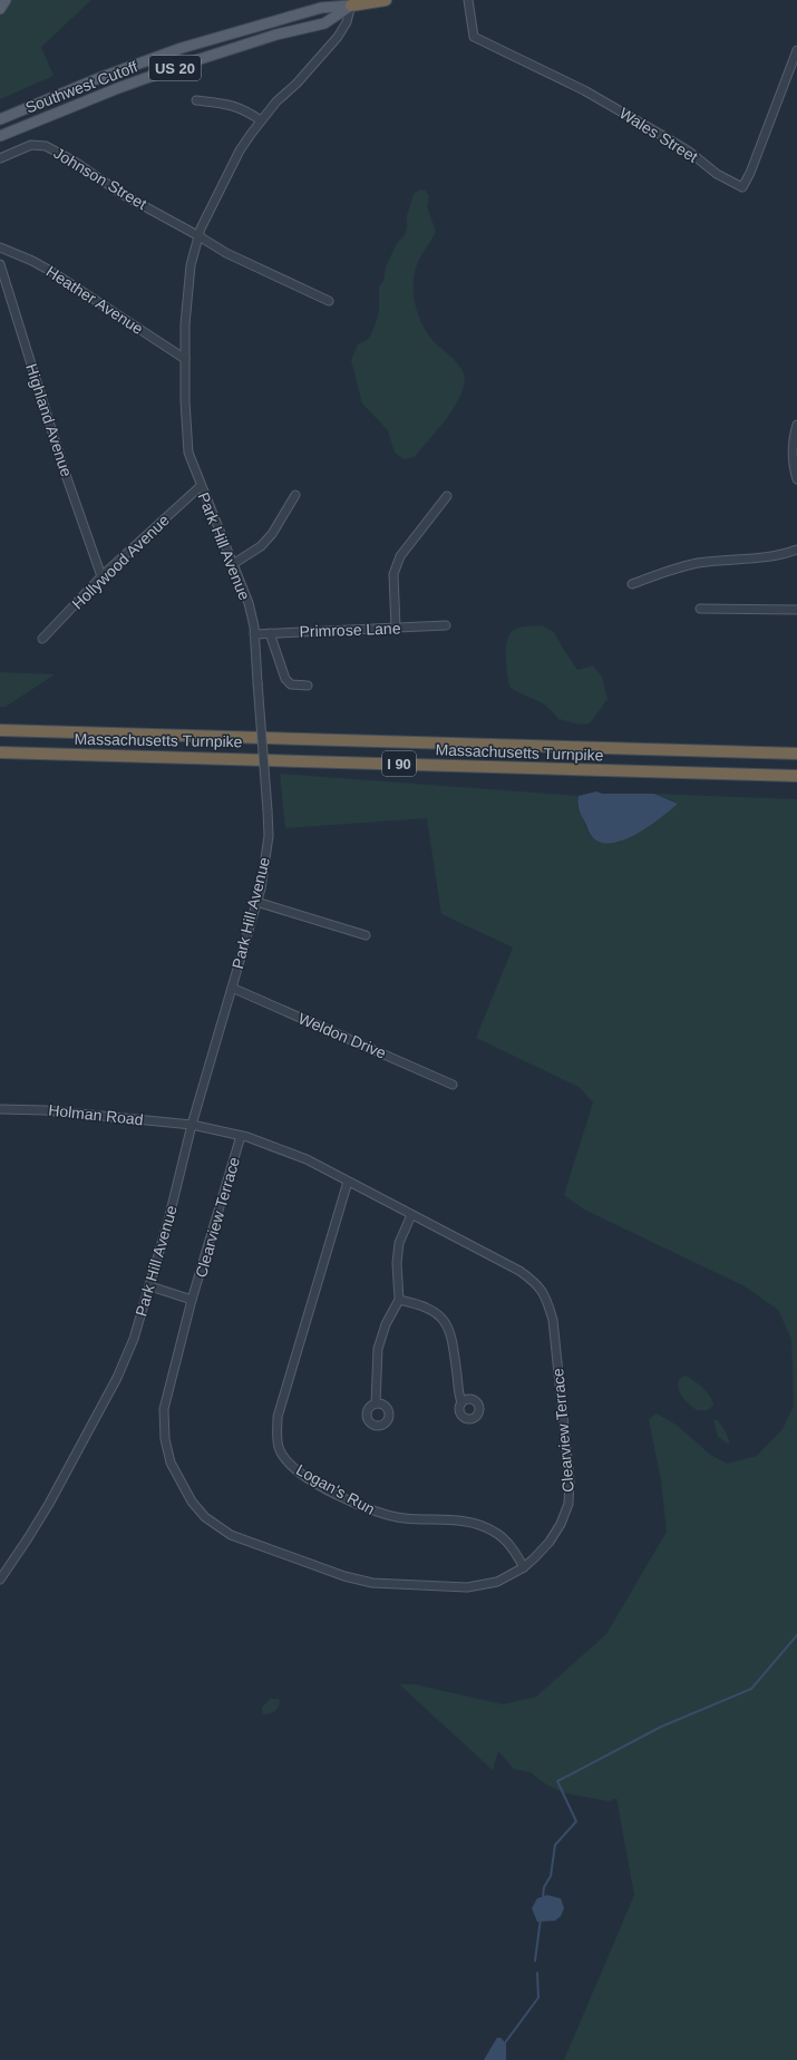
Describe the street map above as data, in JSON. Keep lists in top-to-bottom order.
{
  "streets": {
    "highway": [
      "US 20",
      "Southwest Cutoff",
      "Massachusetts Turnpike",
      "I 90"
    ],
    "street": [
      "Wales Street",
      "Johnson Street",
      "Heather Avenue",
      "Highland Avenue",
      "Park Hill Avenue",
      "Hollywood Avenue",
      "Primrose Lane",
      "Weldon Drive",
      "Holman Road",
      "Clearview Terrace",
      "Logan's Run"
    ]
  },
  "crossings": [
    ["Southwest Cutoff", "Park Hill Avenue"],
    ["Johnson Street", "Park Hill Avenue"],
    ["Heather Avenue", "Park Hill Avenue"],
    ["Highland Avenue", "Hollywood Avenue"],
    ["Park Hill Avenue", "Hollywood Avenue"],
    ["Park Hill Avenue", "Primrose Lane"],
    ["Park Hill Avenue", "Weldon Drive"],
    ["Park Hill Avenue", "Holman Road"],
    ["Park Hill Avenue", "Clearview Terrace"],
    ["Holman Road", "Clearview Terrace"],
    ["Clearview Terrace", "Logan's Run"]
  ]
}
